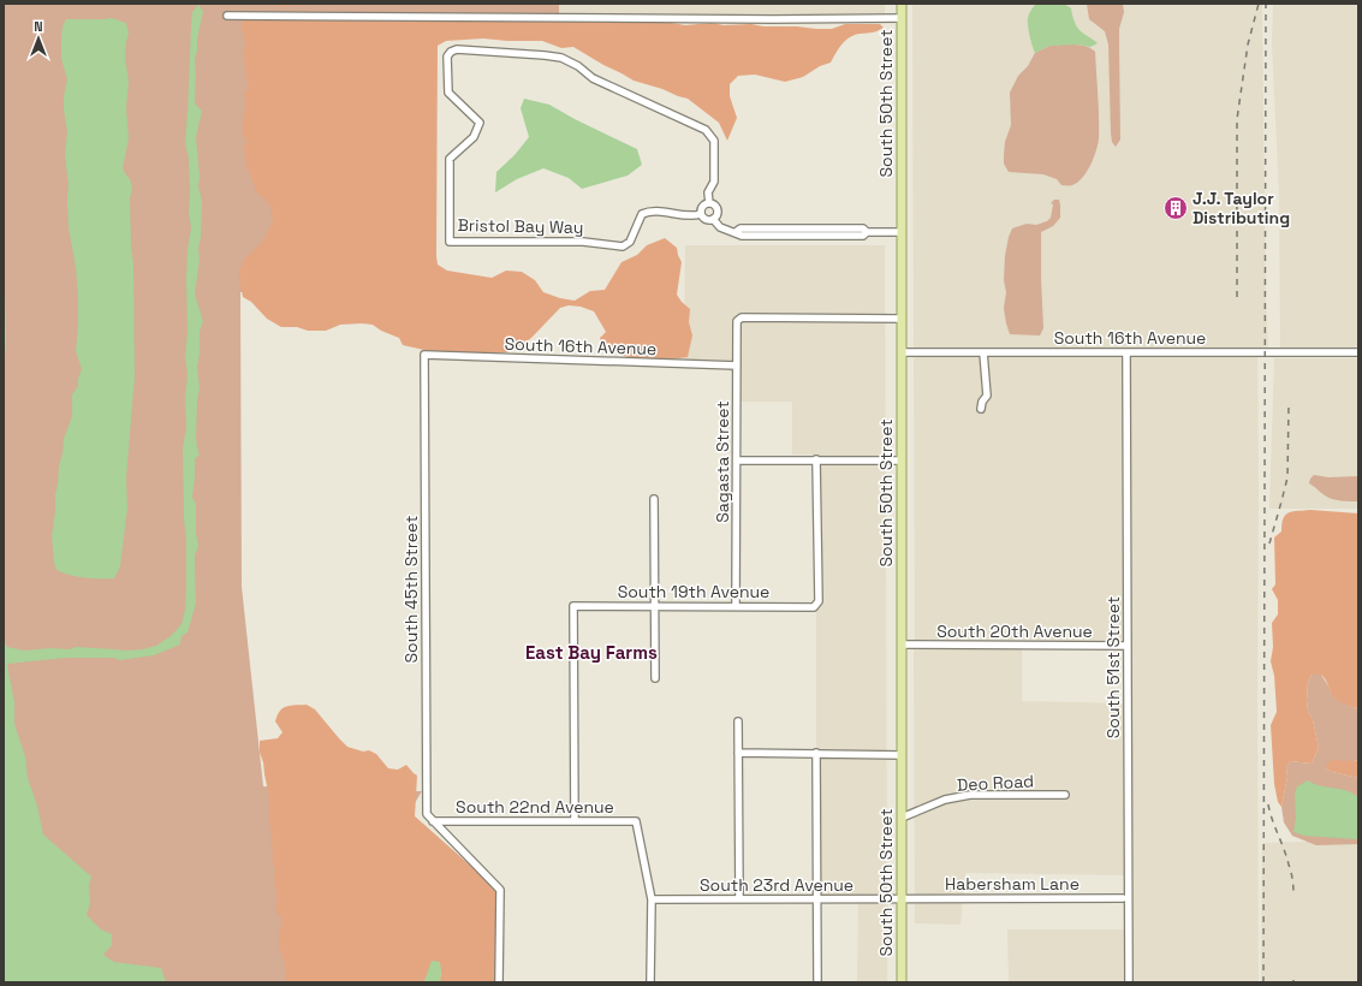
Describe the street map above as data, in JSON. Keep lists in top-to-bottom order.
{
  "streets": {
    "main road": ["South 50th Street"],
    "street": [
      "Bristol Bay Way",
      "South 16th Avenue",
      "Sagasta Street",
      "South 45th Street",
      "South 19th Avenue",
      "South 20th Avenue",
      "South 51st Street",
      "Deo Road",
      "South 22nd Avenue",
      "Habersham Lane",
      "South 23rd Avenue"
    ]
  },
  "crossings": [
    ["South 50th Street", "South 16th Avenue"],
    ["South 50th Street", "Sagasta Street"],
    ["South 50th Street", "South 20th Avenue"],
    ["South 50th Street", "Deo Road"],
    ["South 50th Street", "Habersham Lane"],
    ["South 50th Street", "South 23rd Avenue"],
    ["South 16th Avenue", "Sagasta Street"],
    ["South 16th Avenue", "South 45th Street"],
    ["South 16th Avenue", "South 51st Street"],
    ["Sagasta Street", "South 19th Avenue"],
    ["South 45th Street", "South 22nd Avenue"],
    ["South 19th Avenue", "South 22nd Avenue"],
    ["South 20th Avenue", "South 51st Street"],
    ["South 22nd Avenue", "South 23rd Avenue"],
    ["Habersham Lane", "South 23rd Avenue"]
  ],
  "districts": ["East Bay Farms"],
  "places": {
    "building": ["J.J. Taylor Distributing"]
  },
  "north": "top"
}
